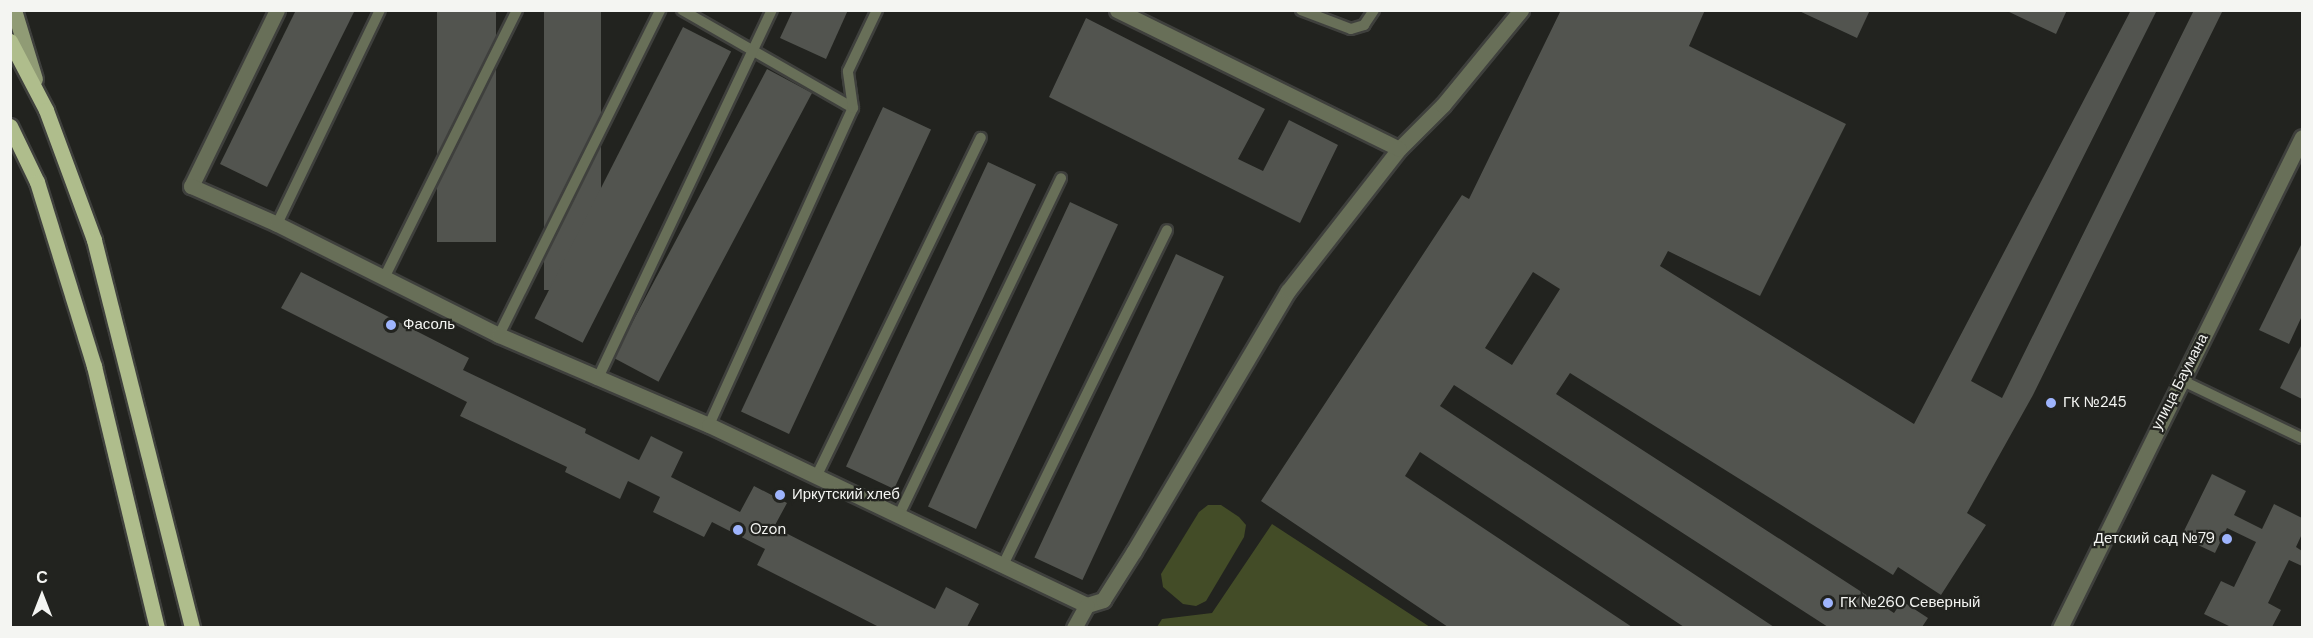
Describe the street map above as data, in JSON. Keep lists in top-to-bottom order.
{
  "streets": {
    "street": ["улица Баумана"]
  },
  "places": [
    "Фасоль",
    "ГК №245",
    "Иркутский хлеб",
    "Ozon",
    "Детский сад №79",
    "ГК №260 Северный"
  ],
  "north": "top"
}
